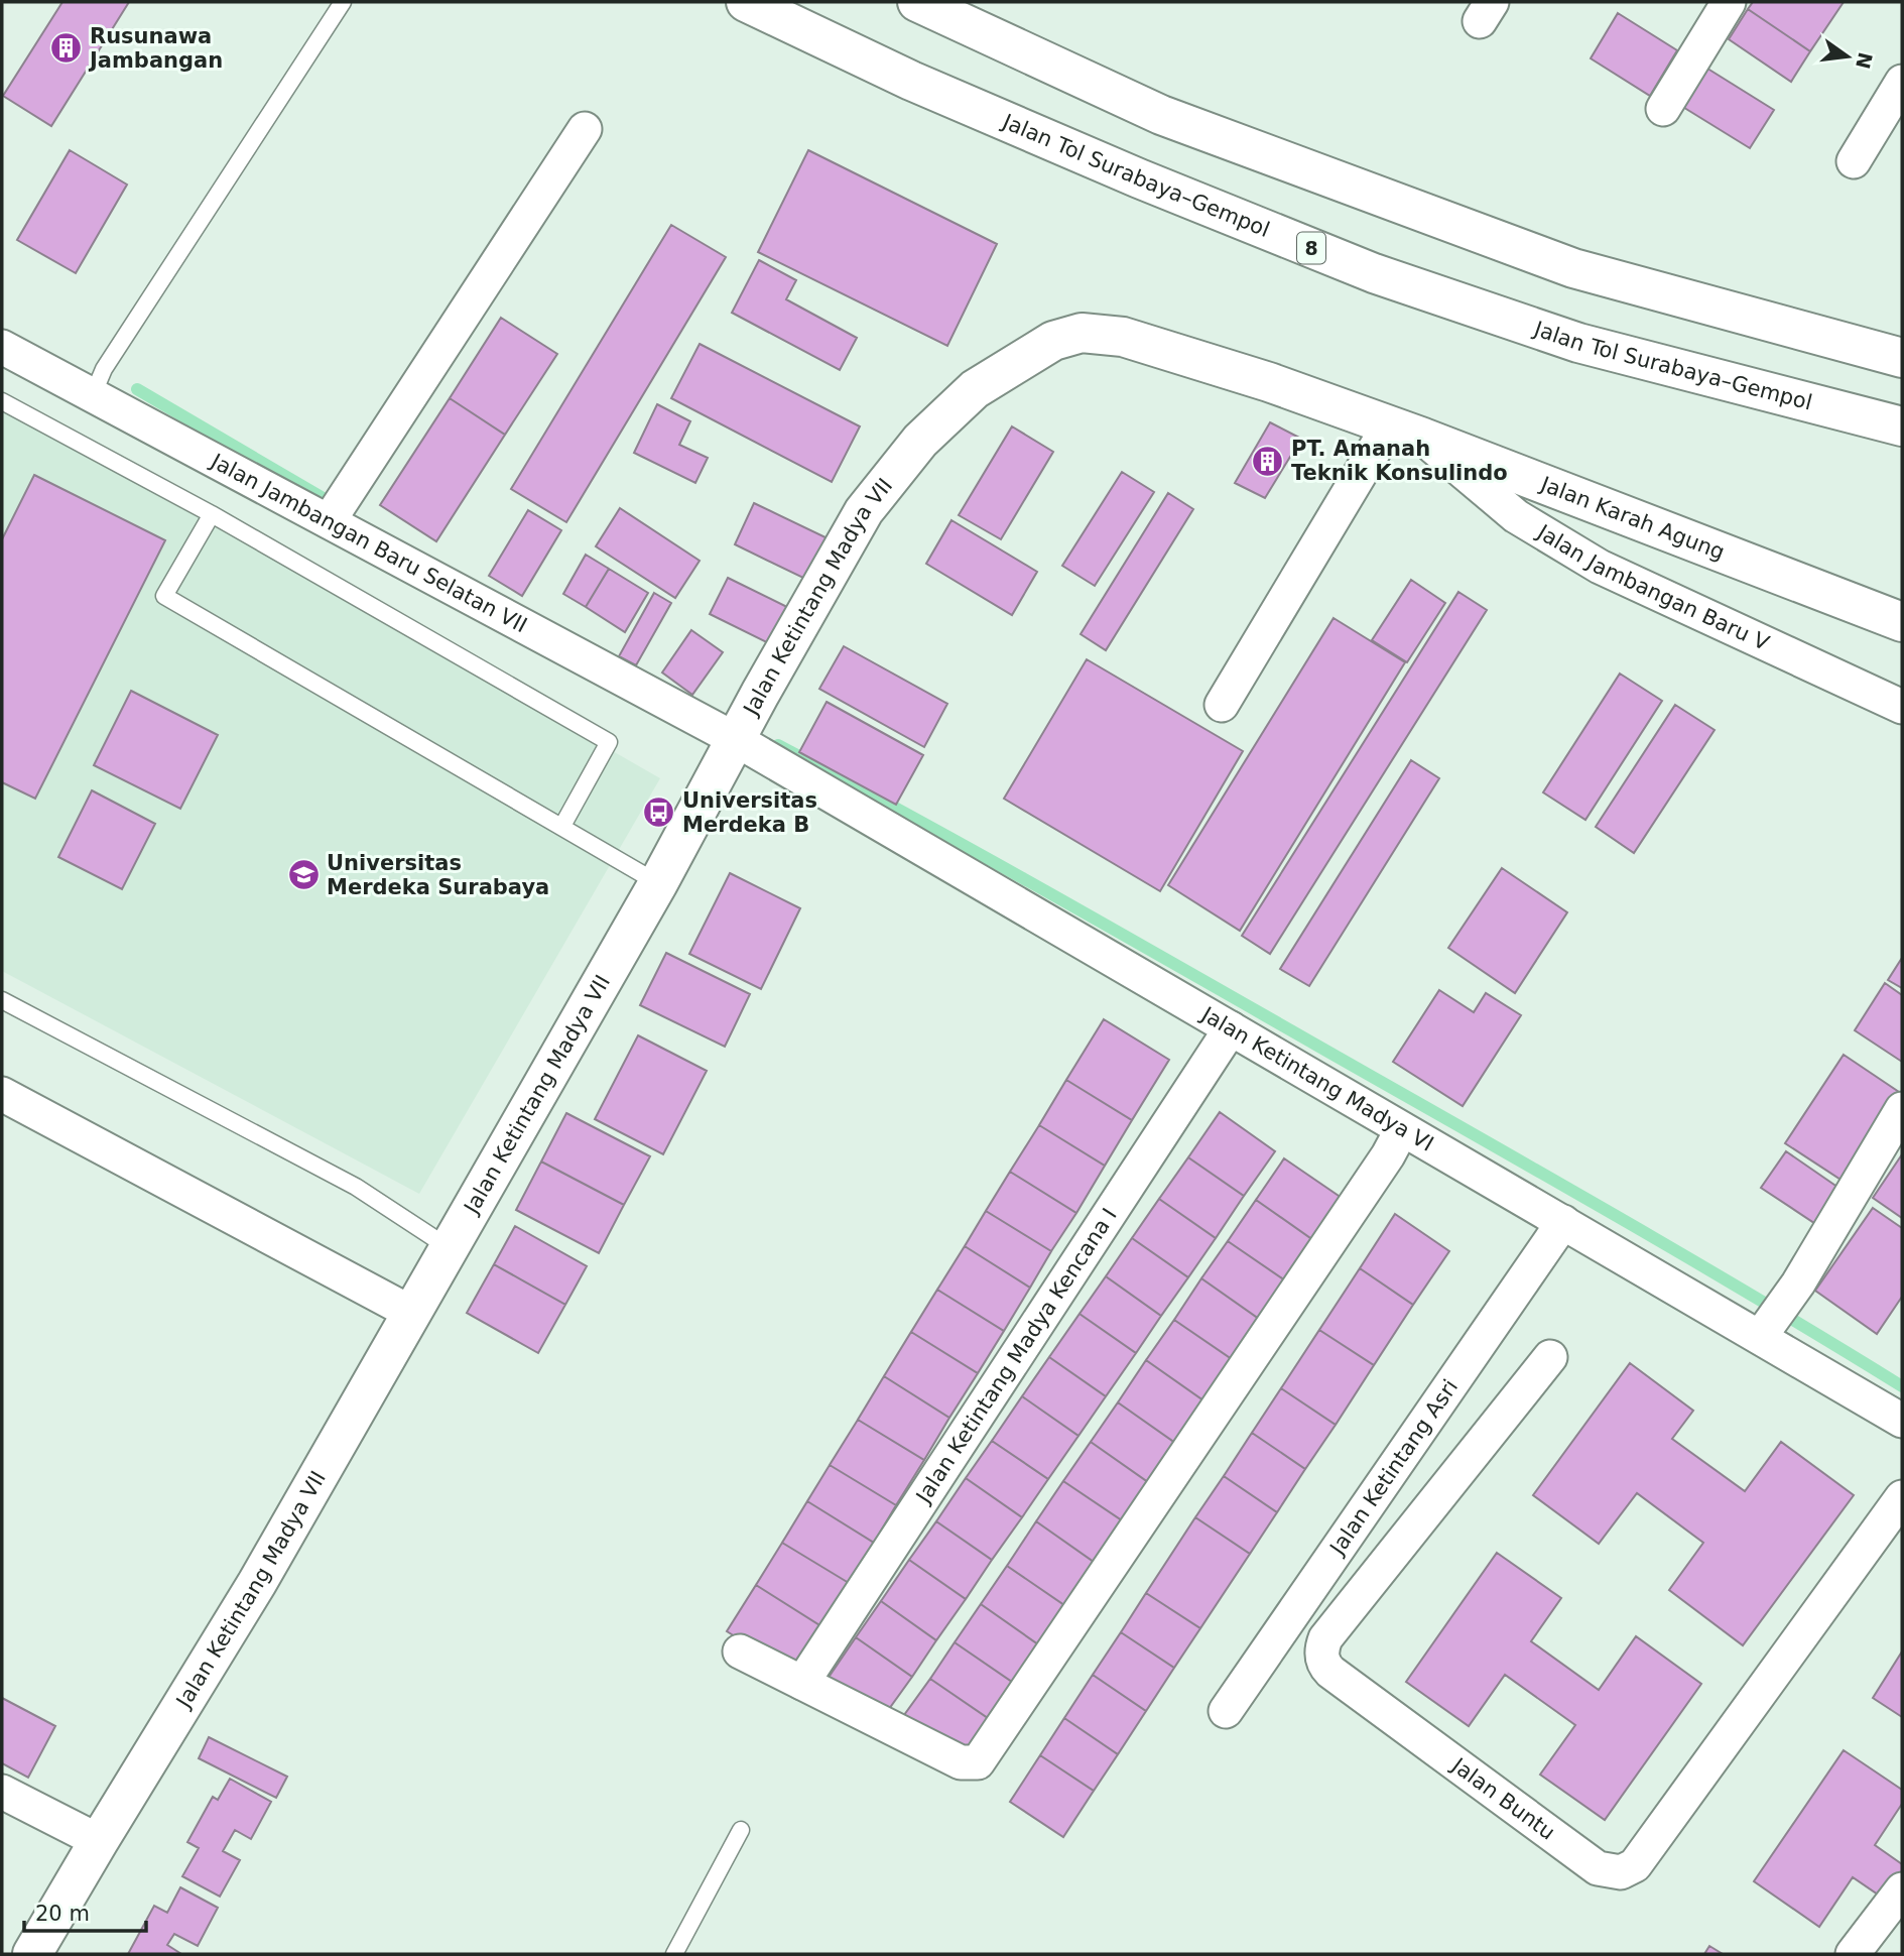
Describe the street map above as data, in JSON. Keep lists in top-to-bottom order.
{
  "streets": {
    "main road": [
      "Jalan Tol Surabaya–Gempol",
      "8",
      "Jalan Karah Agung",
      "Jalan Ketintang Madya VII"
    ],
    "street": [
      "Jalan Jambangan Baru Selatan VII",
      "Jalan Jambangan Baru V",
      "Jalan Ketintang Madya VI",
      "Jalan Ketintang Madya Kencana I",
      "Jalan Ketintang Asri",
      "Jalan Buntu"
    ]
  },
  "crossings": [
    ["Jalan Karah Agung", "Jalan Jambangan Baru V"],
    ["Jalan Karah Agung", "Jalan Ketintang Madya VII"],
    ["Jalan Jambangan Baru Selatan VII", "Jalan Ketintang Madya VII"],
    ["Jalan Jambangan Baru Selatan VII", "Jalan Ketintang Madya VI"],
    ["Jalan Ketintang Madya VII", "Jalan Ketintang Madya VI"],
    ["Jalan Ketintang Madya VI", "Jalan Ketintang Madya Kencana I"],
    ["Jalan Ketintang Madya VI", "Jalan Ketintang Asri"]
  ],
  "places": {
    "building": ["Rusunawa Jambangan", "PT. Amanah Teknik Konsulindo"],
    "bus stop": ["Universitas Merdeka B"],
    "school or university": ["Universitas Merdeka Surabaya"]
  },
  "scale_bar": "20 m",
  "north": "right"
}
